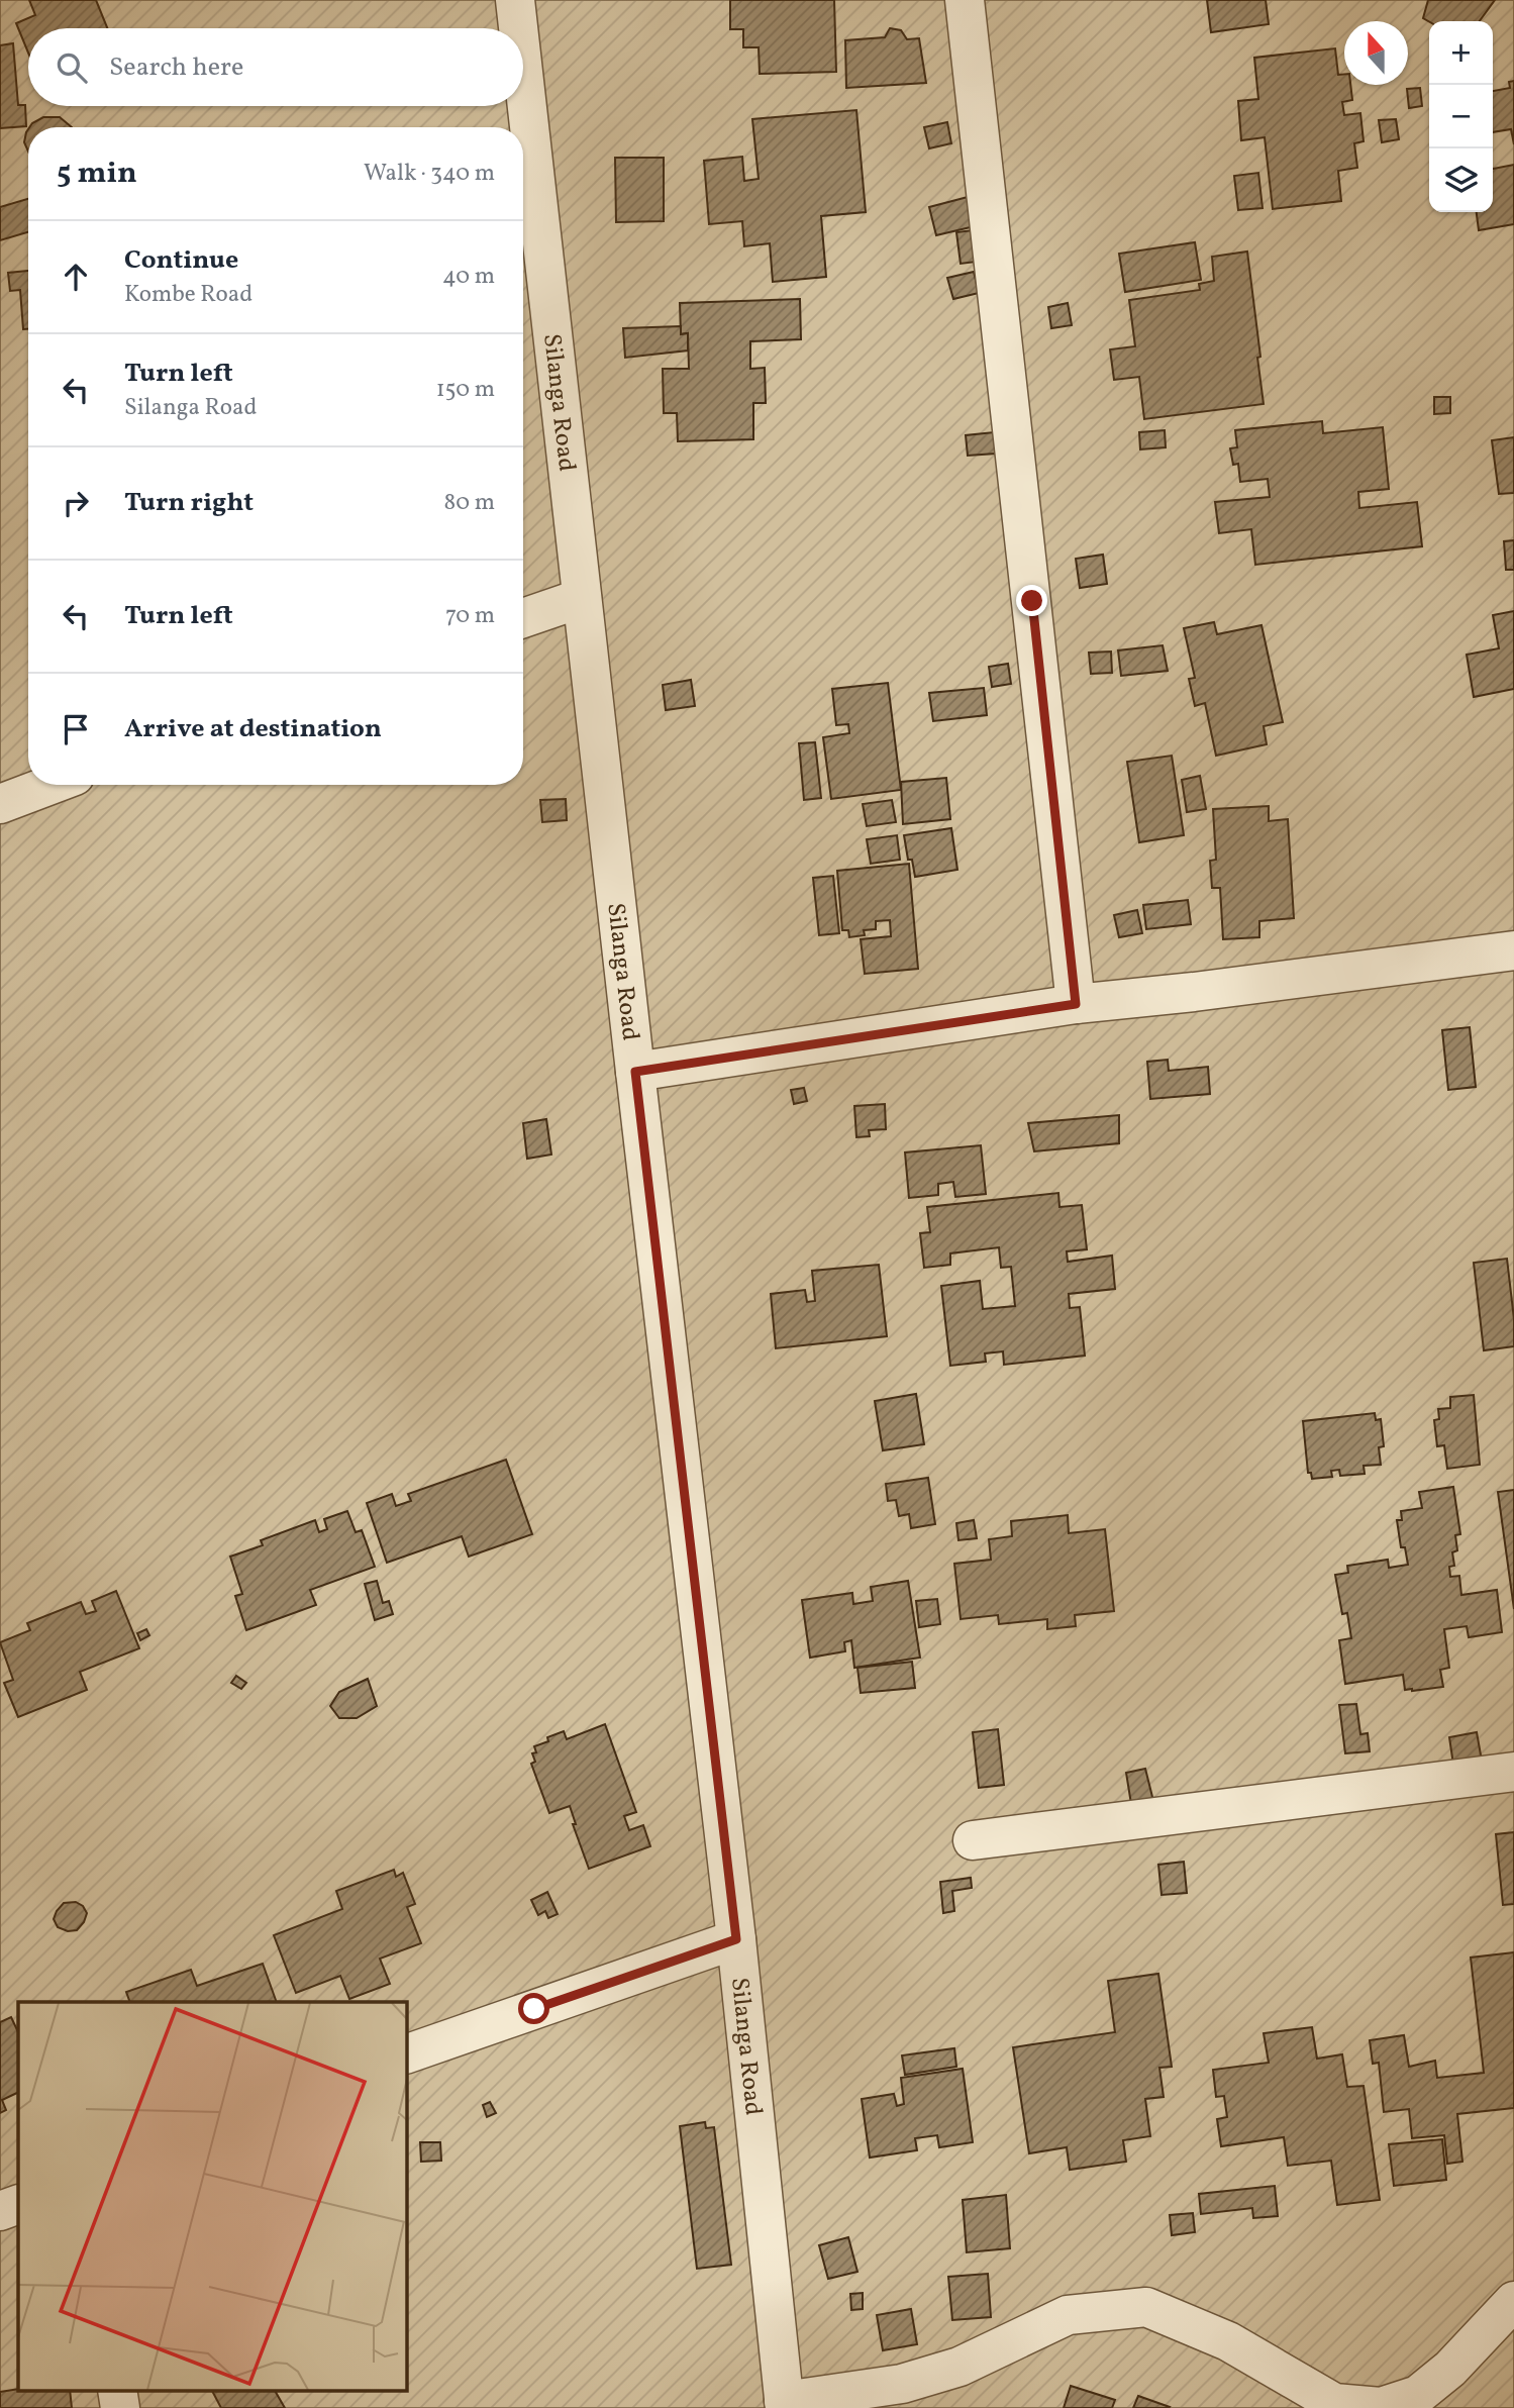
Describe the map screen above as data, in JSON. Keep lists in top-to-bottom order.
{
  "streets": {
    "street": ["Silanga Road"]
  },
  "north": "top",
  "page": {
    "map_buttons": ["+", "−"],
    "search": "Search here",
    "heading": ["5 min", "Walk · 340 m"],
    "list": [
      ["Continue", "Kombe Road", "40 m"],
      ["Turn left", "Silanga Road", "150 m"],
      ["Turn right", "80 m"],
      ["Turn left", "70 m"],
      "Arrive at destination"
    ]
  }
}
